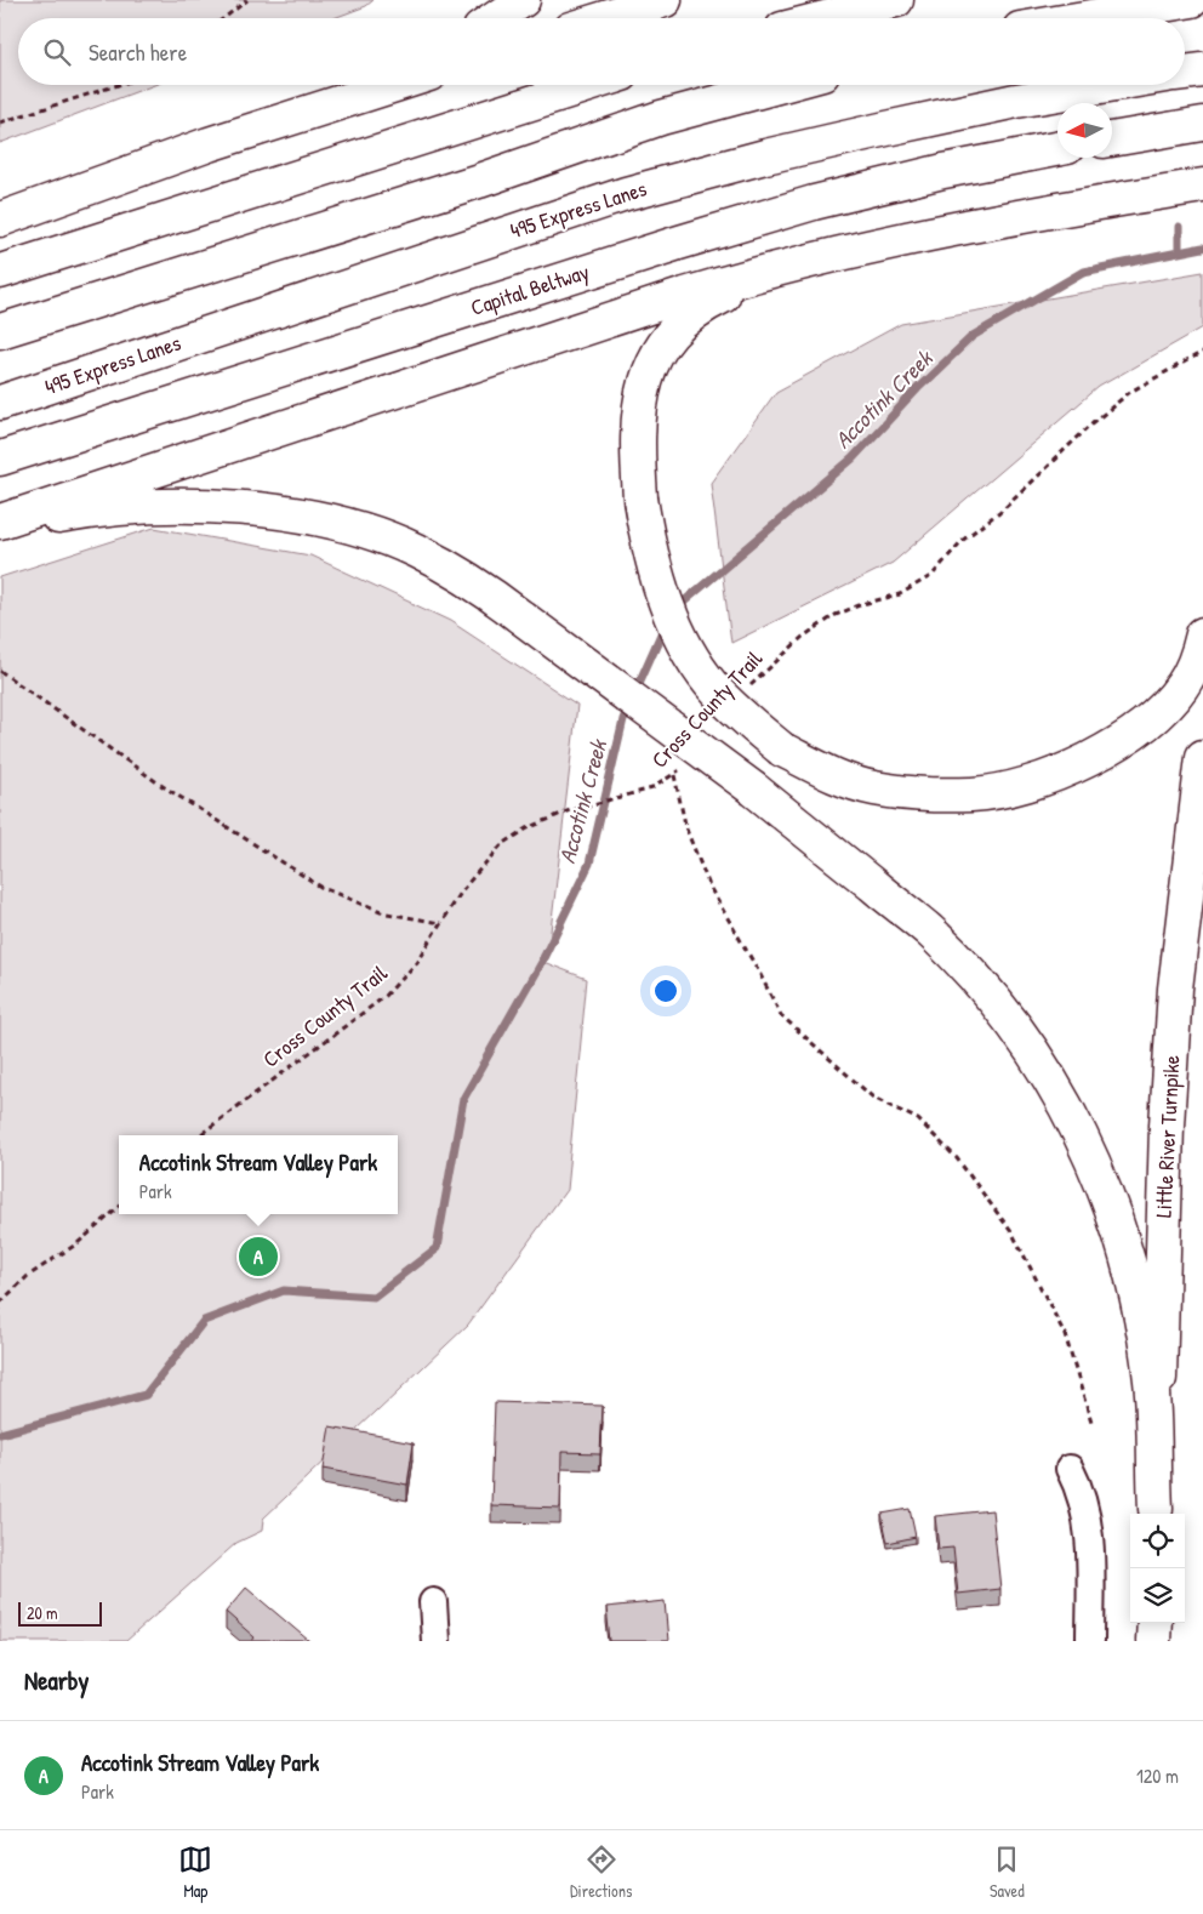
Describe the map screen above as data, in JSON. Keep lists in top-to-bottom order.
{
  "streets": {
    "main road": ["495 Express Lanes", "Capital Beltway", "Little River Turnpike"],
    "path": ["Cross County Trail"]
  },
  "water": ["Accotink Creek"],
  "scale_bar": "20 m",
  "north": "left",
  "page": {
    "search": "Search here",
    "popup": ["Accotink Stream Valley Park", "Park"],
    "pins": "A",
    "scale": "20 m",
    "heading": "Nearby",
    "list": [
      {
        "mark": "A",
        "name": "Accotink Stream Valley Park",
        "note": "Park",
        "value": "120 m"
      }
    ],
    "nav": ["Map", "Directions", "Saved"]
  }
}
